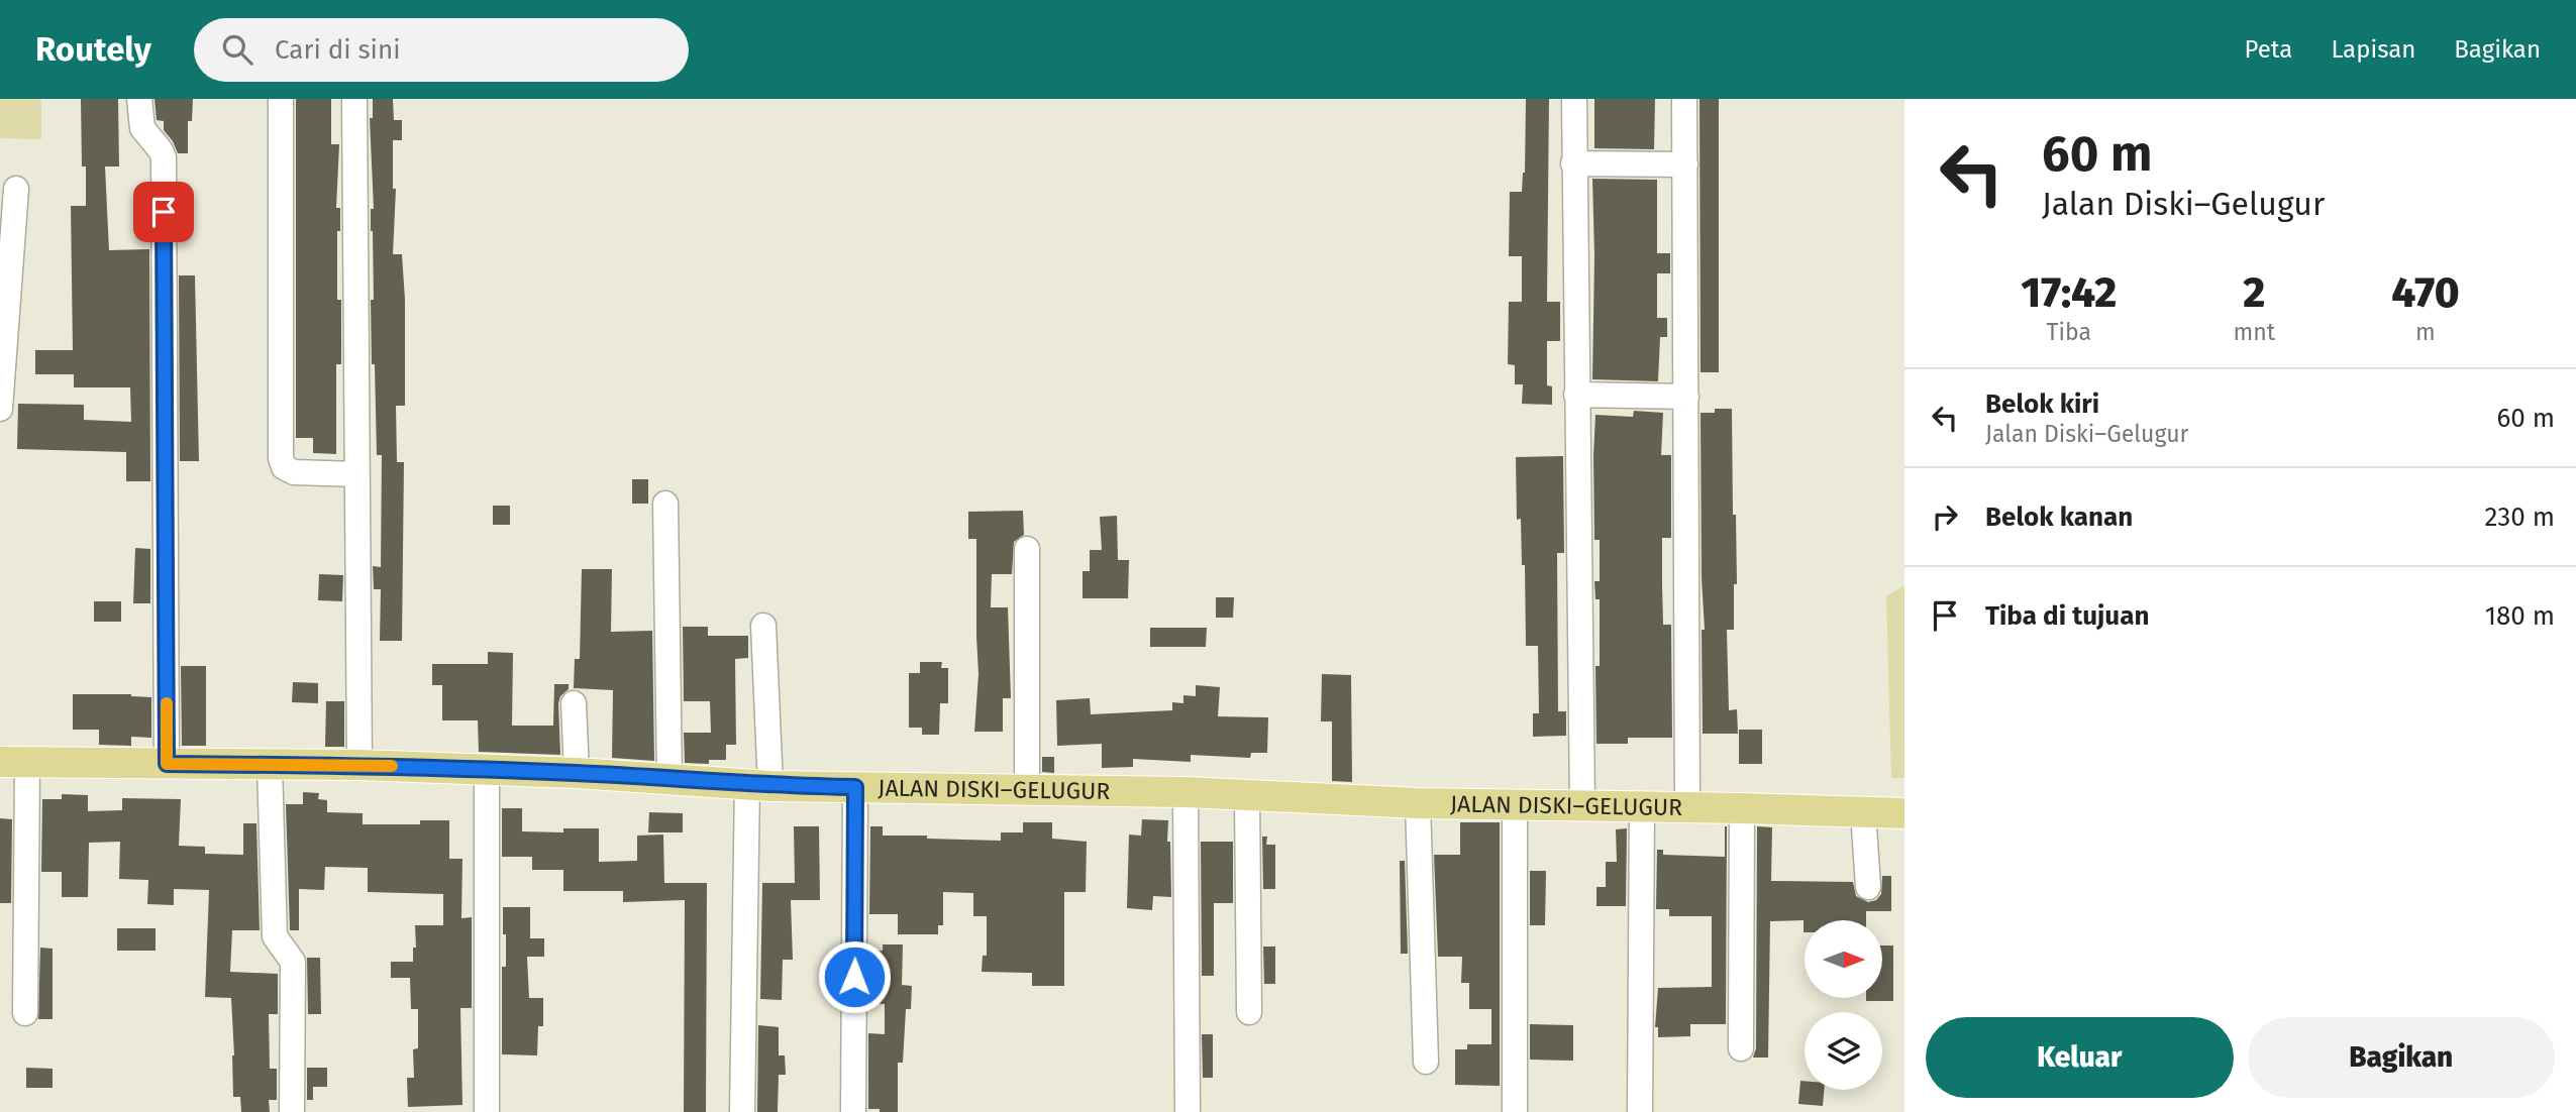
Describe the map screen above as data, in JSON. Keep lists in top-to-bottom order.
{
  "streets": {
    "main road": ["JALAN DISKI–GELUGUR"]
  },
  "north": "right",
  "page": {
    "header": "Routely",
    "search": "Cari di sini",
    "nav": ["Peta", "Lapisan", "Bagikan"],
    "turn": ["60 m", "Jalan Diski–Gelugur"],
    "eta": [
      "17:42",
      "Tiba",
      "2",
      "mnt",
      "470",
      "m"
    ],
    "list": [
      {
        "name": "Belok kiri",
        "note": "Jalan Diski–Gelugur",
        "value": "60 m"
      },
      {
        "name": "Belok kanan",
        "value": "230 m"
      },
      {
        "name": "Tiba di tujuan",
        "value": "180 m"
      }
    ],
    "buttons": ["Keluar", "Bagikan"]
  }
}
